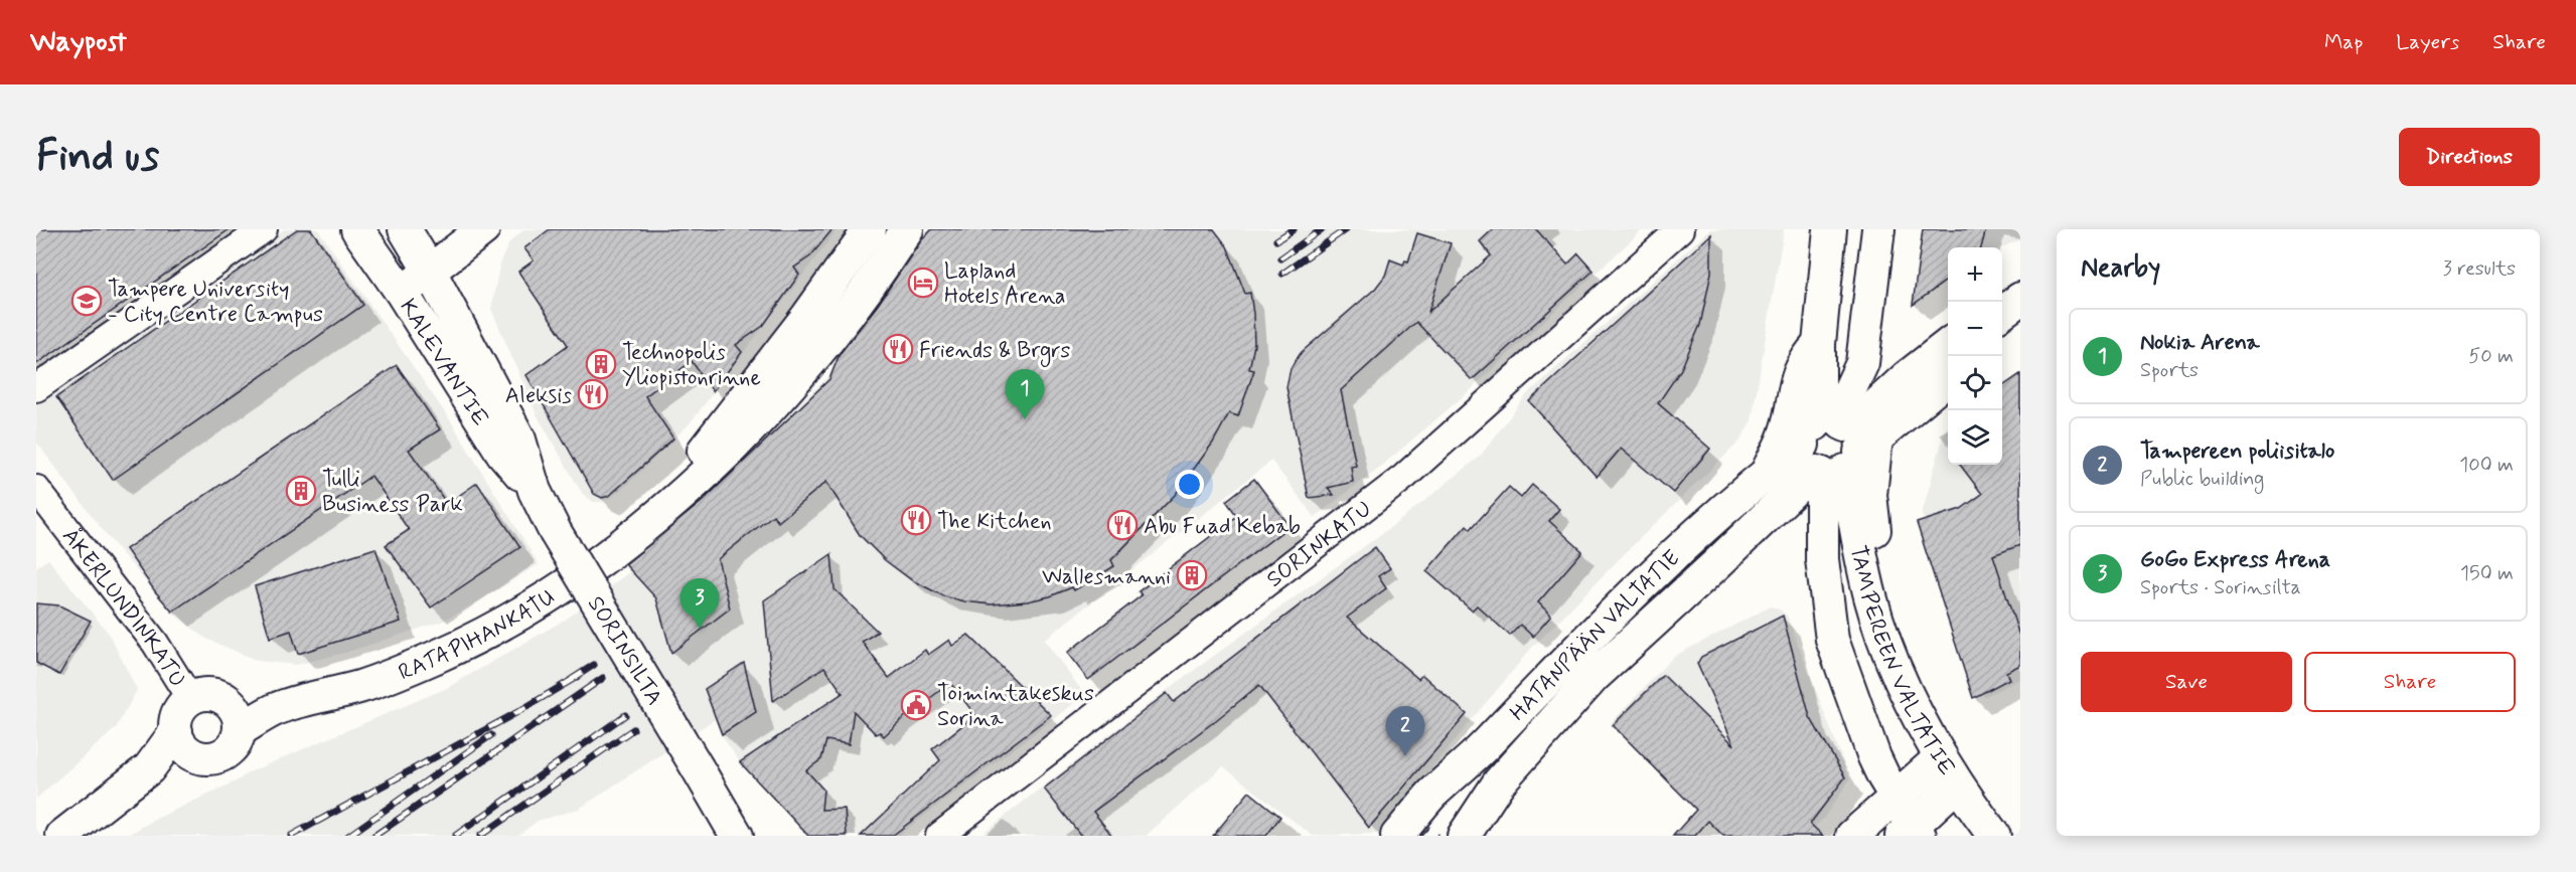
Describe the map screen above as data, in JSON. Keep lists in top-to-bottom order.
{
  "streets": {
    "main road": [
      "KALEVANTIE",
      "RATAPIHANKATU",
      "HATANPÄÄN VALTATIE",
      "SORINSILTA",
      "TAMPEREEN VALTATIE"
    ],
    "street": ["SORINKATU", "ÅKERLUNDINKATU"]
  },
  "crossings": [
    ["KALEVANTIE", "SORINSILTA"],
    ["ÅKERLUNDINKATU", "RATAPIHANKATU"],
    ["HATANPÄÄN VALTATIE", "TAMPEREEN VALTATIE"]
  ],
  "places": {
    "hotel": ["Lapland Hotels Arena"],
    "school or university": ["Tampere University - City Centre Campus"],
    "restaurant": [
      "Friends & Brgrs",
      "Aleksis",
      "The Kitchen",
      "Abu Fuad Kebab"
    ],
    "building": ["Technopolis Yliopistonrinne", "Tulli Business Park", "Wallesmanni"],
    "public building": ["Toimintakeskus Sorina"]
  },
  "page": {
    "header": "Waypost",
    "nav": ["Map", "Layers", "Share"],
    "buttons": [
      "Directions",
      ["Save", "Share"]
    ],
    "title": "Find us",
    "heading": ["Nearby", "3 results"],
    "map_buttons": ["+", "−"],
    "list": [
      {
        "mark": "1",
        "name": "Nokia Arena",
        "note": "Sports",
        "value": "50 m"
      },
      {
        "mark": "2",
        "name": "Tampereen poliisitalo",
        "note": "Public building",
        "value": "100 m"
      },
      {
        "mark": "3",
        "name": "GoGo Express Arena",
        "note": "Sports · Sorinsilta",
        "value": "150 m"
      }
    ],
    "pins": ["1", "3", "2"]
  }
}
